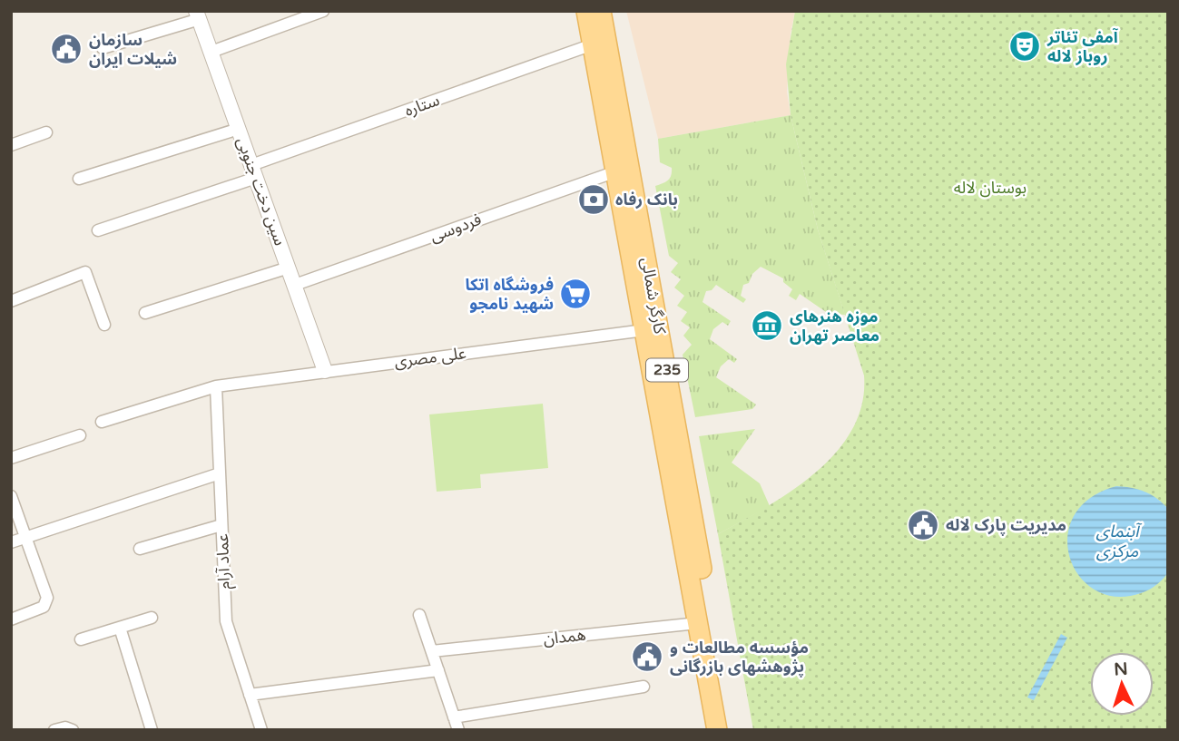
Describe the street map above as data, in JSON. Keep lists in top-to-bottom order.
{
  "streets": {
    "main road": ["کارگر شمالی", "235"],
    "street": [
      "ستاره",
      "سین دخت جنوبی",
      "فردوسی",
      "علی مصری",
      "عماد آرام",
      "همدان"
    ]
  },
  "crossings": [
    ["ستاره", "سین دخت جنوبی"],
    ["ستاره", "کارگر شمالی"],
    ["سین دخت جنوبی", "فردوسی"],
    ["سین دخت جنوبی", "علی مصری"],
    ["فردوسی", "کارگر شمالی"],
    ["کارگر شمالی", "علی مصری"],
    ["کارگر شمالی", "همدان"],
    ["علی مصری", "عماد آرام"]
  ],
  "water": ["آبنمای مرکزی"],
  "parks": ["بوستان لاله"],
  "places": {
    "theatre": ["آمفی تئاتر روباز لاله"],
    "public building": ["سازمان شیلات ایران", "مدیریت پارک لاله", "مؤسسه مطالعات و پژوهشهای بازرگانی"],
    "bank": ["بانک رفاه"],
    "supermarket": ["فروشگاه اتکا شهید نامجو"],
    "museum": ["موزه هنرهای معاصر تهران"]
  },
  "north": "top"
}
